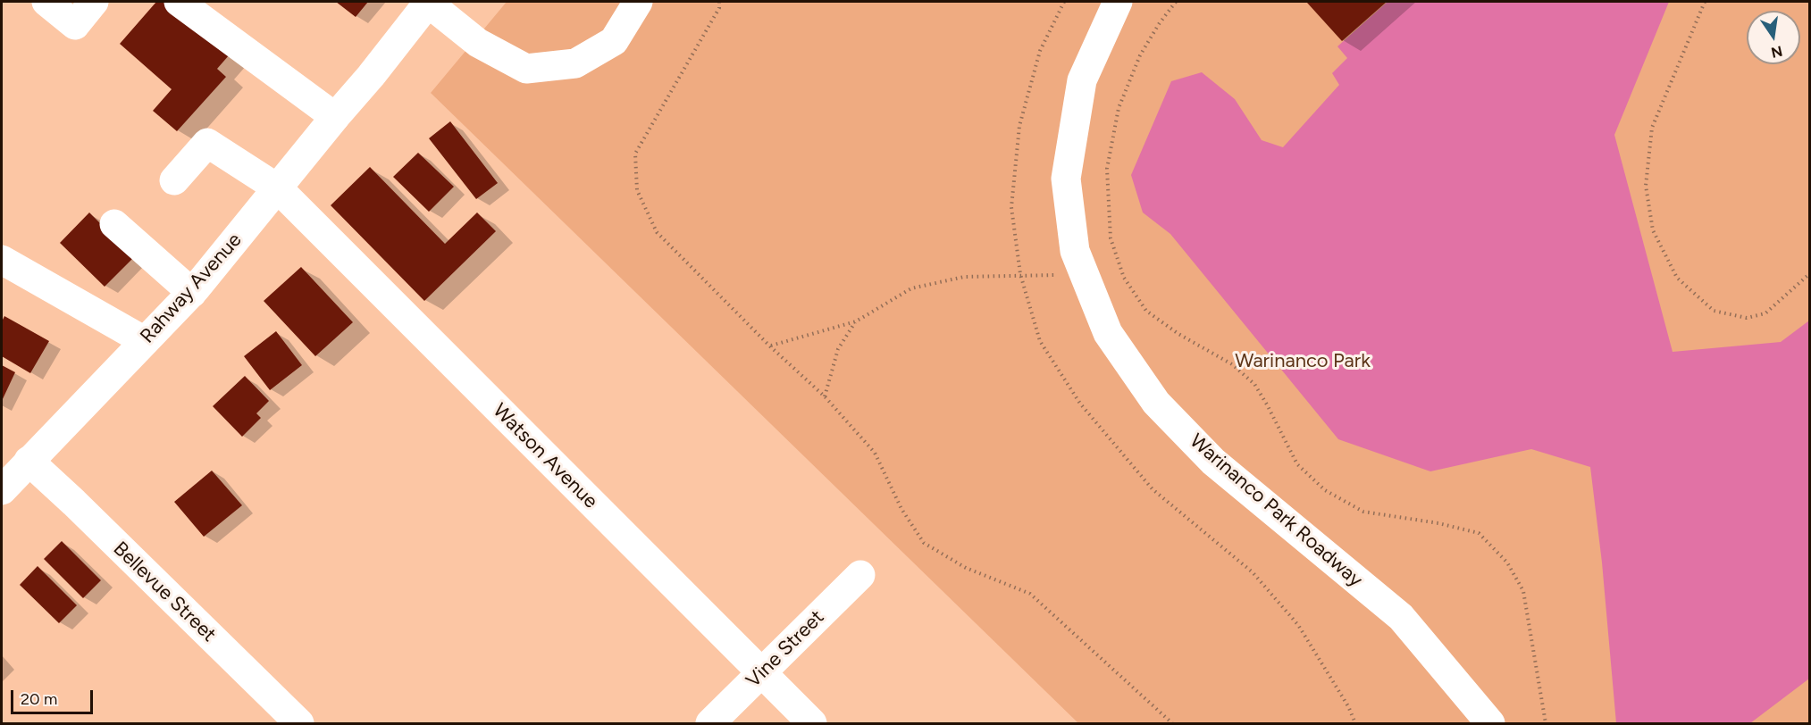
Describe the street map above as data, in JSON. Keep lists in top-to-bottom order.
{
  "streets": {
    "street": [
      "Rahway Avenue",
      "Watson Avenue",
      "Warinanco Park Roadway",
      "Bellevue Street",
      "Vine Street"
    ]
  },
  "crossings": [
    ["Rahway Avenue", "Watson Avenue"],
    ["Rahway Avenue", "Bellevue Street"],
    ["Watson Avenue", "Vine Street"]
  ],
  "parks": ["Warinanco Park"],
  "scale_bar": "20 m",
  "north": "bottom"
}
